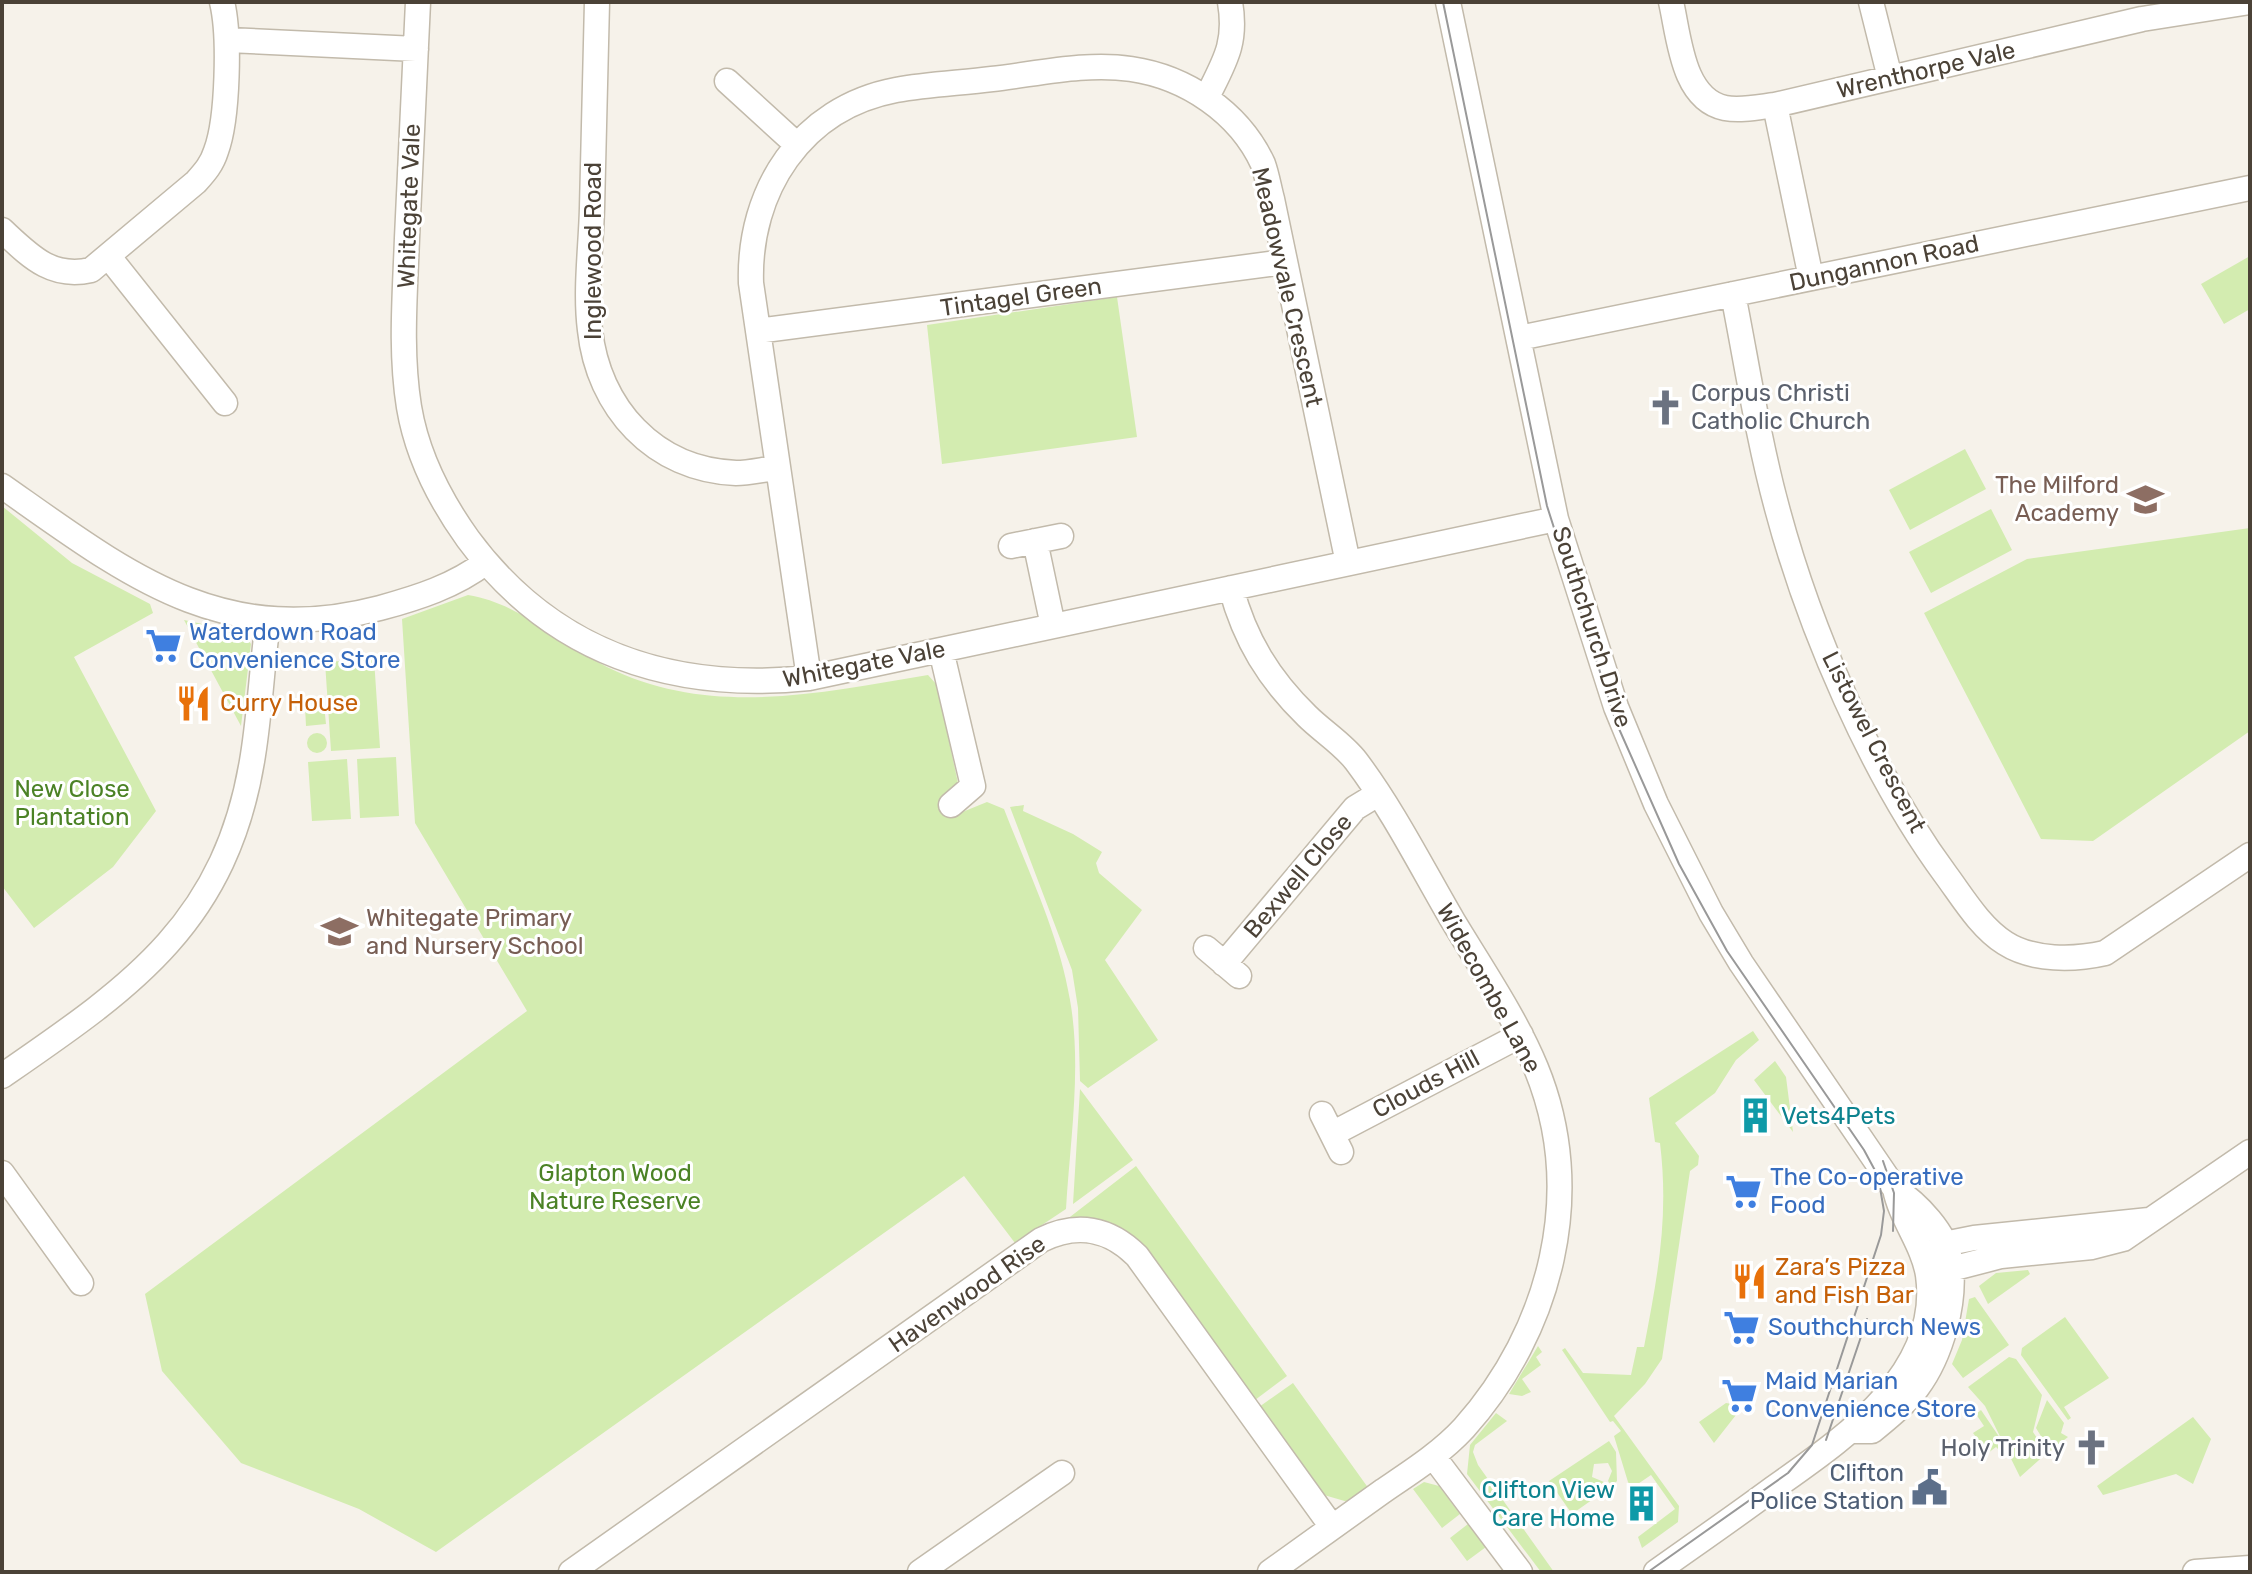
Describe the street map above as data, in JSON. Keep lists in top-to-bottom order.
{
  "streets": {
    "street": [
      "Wrenthorpe Vale",
      "Whitegate Vale",
      "Inglewood Road",
      "Dungannon Road",
      "Meadowvale Crescent",
      "Tintagel Green",
      "Southchurch Drive",
      "Listowel Crescent",
      "Bexwell Close",
      "Widecombe Lane",
      "Clouds Hill",
      "Havenwood Rise"
    ]
  },
  "crossings": [
    ["Whitegate Vale", "Meadowvale Crescent"],
    ["Whitegate Vale", "Southchurch Drive"],
    ["Whitegate Vale", "Widecombe Lane"],
    ["Inglewood Road", "Meadowvale Crescent"],
    ["Dungannon Road", "Southchurch Drive"],
    ["Dungannon Road", "Listowel Crescent"],
    ["Meadowvale Crescent", "Tintagel Green"],
    ["Bexwell Close", "Widecombe Lane"],
    ["Widecombe Lane", "Clouds Hill"],
    ["Widecombe Lane", "Havenwood Rise"]
  ],
  "parks": ["New Close Plantation", "Glapton Wood Nature Reserve"],
  "places": {
    "church": ["Corpus Christi Catholic Church", "Holy Trinity"],
    "school or university": ["The Milford Academy", "Whitegate Primary and Nursery School"],
    "supermarket": [
      "Waterdown Road Convenience Store",
      "The Co-operative Food",
      "Southchurch News",
      "Maid Marian Convenience Store"
    ],
    "restaurant": ["Curry House", "Zara’s Pizza and Fish Bar"],
    "building": ["Vets4Pets", "Clifton View Care Home"],
    "public building": ["Clifton Police Station"]
  }
}
